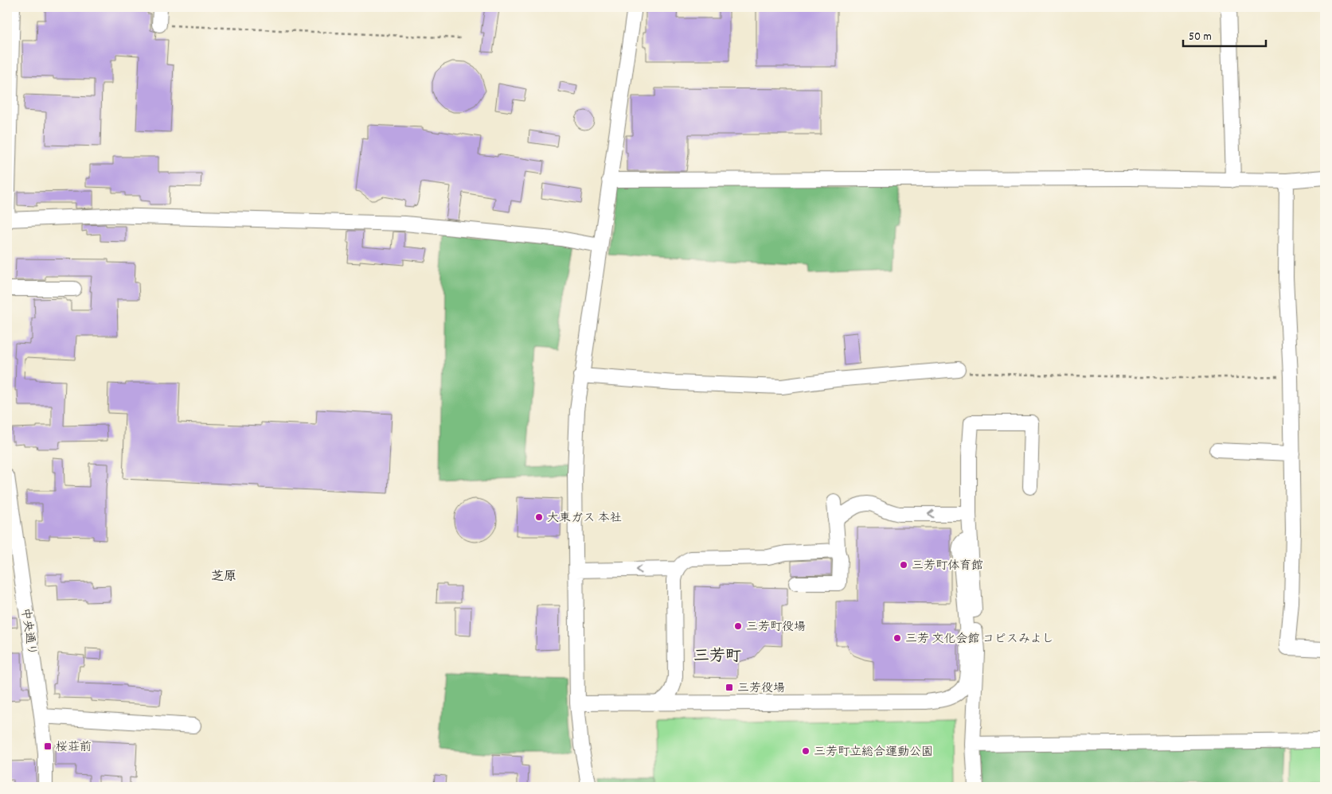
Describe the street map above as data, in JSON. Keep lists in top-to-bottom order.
{
  "streets": {
    "street": ["中央通り"]
  },
  "districts": ["芝原", "三芳町"],
  "places": {
    "other": [
      "大東ガス 本社",
      "三芳町体育館",
      "三芳町役場",
      "三芳 文化会館 コピスみよし",
      "三芳町立総合運動公園"
    ],
    "transit": ["三芳役場", "桜荘前"]
  },
  "scale_bar": "50 m"
}
